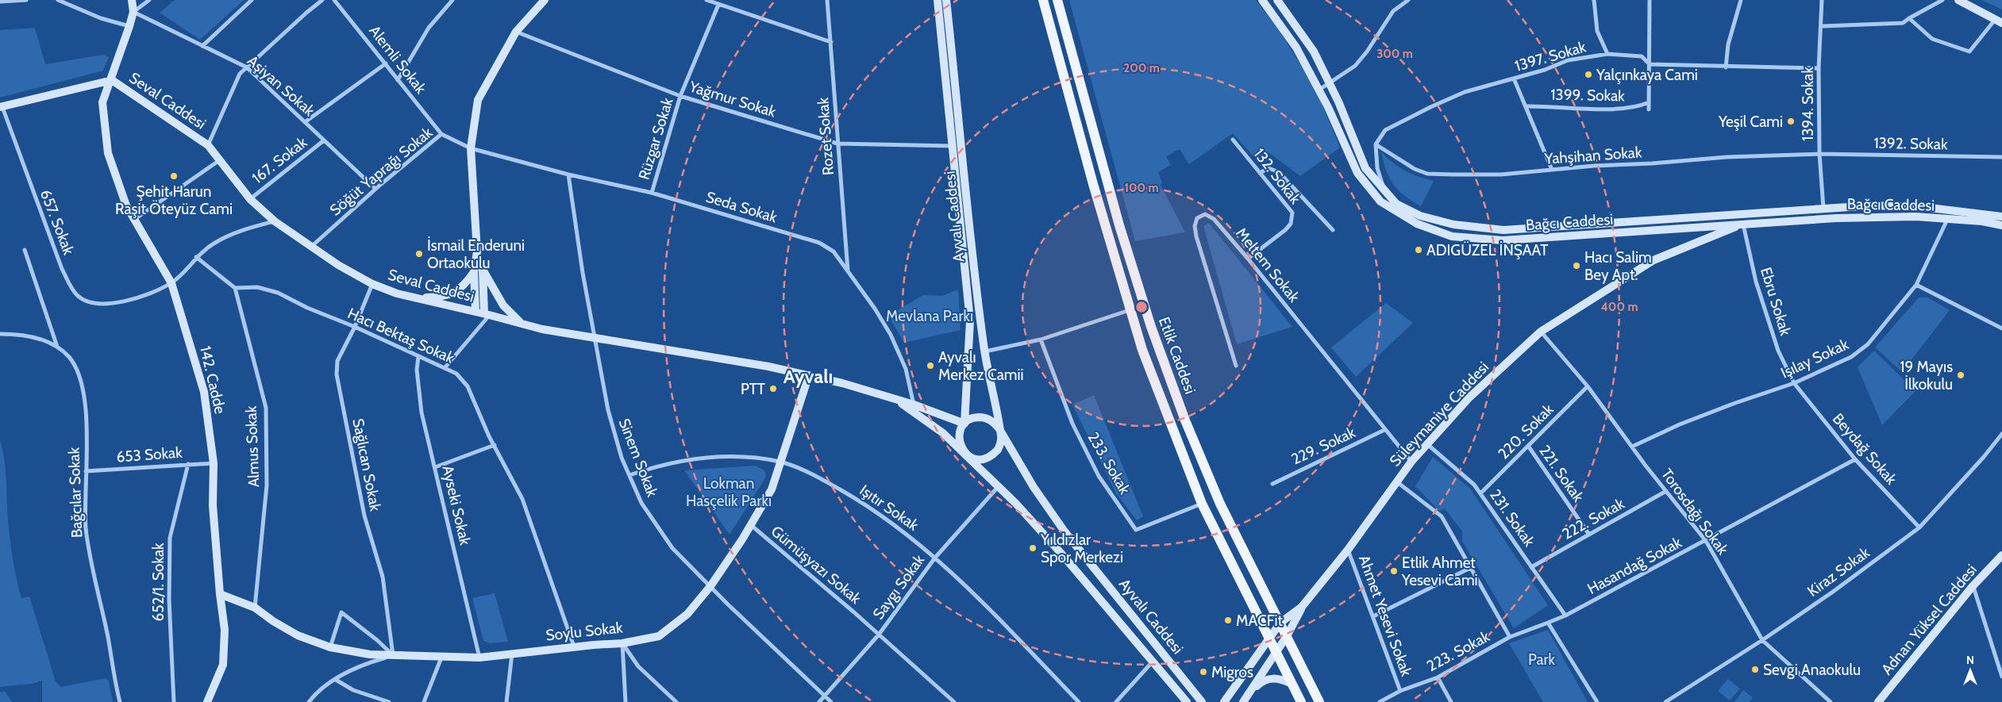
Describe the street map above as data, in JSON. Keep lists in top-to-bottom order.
{
  "streets": {
    "main road": [
      "Seval Caddesi",
      "Bağcı Caddesi",
      "Ayvalı Caddesi",
      "Etlik Caddesi",
      "142. Cadde",
      "Süleymaniye Caddesi",
      "Adnan Yüksel Caddesi",
      "Soylu Sokak"
    ],
    "street": [
      "1397. Sokak",
      "Alemli Sokak",
      "Aşiyan Sokak",
      "1399. Sokak",
      "Yağmur Sokak",
      "1394. Sokak",
      "Rozet Sokak",
      "Rüzgar Sokak",
      "1392. Sokak",
      "Yahşihan Sokak",
      "167. Sokak",
      "Söğüt Yaprağı Sokak",
      "132. Sokak",
      "Seda Sokak",
      "657. Sokak",
      "Meltem Sokak",
      "Ebru Sokak",
      "Hacı Bektaş Sokak",
      "Işılay Sokak",
      "220. Sokak",
      "229. Sokak",
      "Almus Sokak",
      "Beydağ Sokak",
      "653 Sokak",
      "Sinem Sokak",
      "233. Sokak",
      "Sağlıcan Sokak",
      "221. Sokak",
      "Bağcılar Sokak",
      "Ayseki Sokak",
      "Işıtır Sokak",
      "Torosdağı Sokak",
      "231. Sokak",
      "222. Sokak",
      "Gümüşyazı Sokak",
      "Hasandağ Sokak",
      "Kiraz Sokak",
      "652/1. Sokak",
      "Saygı Sokak",
      "Ahmet Yesevi Sokak",
      "223. Sokak"
    ]
  },
  "crossings": [
    ["1397. Sokak", "1394. Sokak"],
    ["1397. Sokak", "Yahşihan Sokak"],
    ["Alemli Sokak", "Söğüt Yaprağı Sokak"],
    ["Aşiyan Sokak", "167. Sokak"],
    ["Aşiyan Sokak", "Söğüt Yaprağı Sokak"],
    ["Aşiyan Sokak", "142. Cadde"],
    ["Yağmur Sokak", "Rozet Sokak"],
    ["Yağmur Sokak", "Rüzgar Sokak"],
    ["Yağmur Sokak", "Ayvalı Caddesi"],
    ["Seval Caddesi", "167. Sokak"],
    ["Seval Caddesi", "Söğüt Yaprağı Sokak"],
    ["Seval Caddesi", "Seda Sokak"],
    ["Seval Caddesi", "Ayvalı Caddesi"],
    ["Seval Caddesi", "657. Sokak"],
    ["Seval Caddesi", "142. Cadde"],
    ["Seval Caddesi", "Sinem Sokak"],
    ["Seval Caddesi", "Sağlıcan Sokak"],
    ["Seval Caddesi", "Soylu Sokak"],
    ["1394. Sokak", "1392. Sokak"],
    ["1394. Sokak", "Yahşihan Sokak"],
    ["1394. Sokak", "Bağcı Caddesi"],
    ["Rozet Sokak", "Seda Sokak"],
    ["Rüzgar Sokak", "Seda Sokak"],
    ["1392. Sokak", "Yahşihan Sokak"],
    ["Söğüt Yaprağı Sokak", "Seda Sokak"],
    ["132. Sokak", "Meltem Sokak"],
    ["Bağcı Caddesi", "Ebru Sokak"],
    ["Bağcı Caddesi", "Işılay Sokak"],
    ["Bağcı Caddesi", "Süleymaniye Caddesi"],
    ["Seda Sokak", "Sinem Sokak"],
    ["Ayvalı Caddesi", "Saygı Sokak"],
    ["657. Sokak", "142. Cadde"],
    ["Meltem Sokak", "Süleymaniye Caddesi"],
    ["Meltem Sokak", "229. Sokak"],
    ["Ebru Sokak", "Işılay Sokak"],
    ["Ebru Sokak", "Süleymaniye Caddesi"],
    ["Ebru Sokak", "Beydağ Sokak"],
    ["Hacı Bektaş Sokak", "Almus Sokak"],
    ["Hacı Bektaş Sokak", "Sağlıcan Sokak"],
    ["Hacı Bektaş Sokak", "Ayseki Sokak"],
    ["Hacı Bektaş Sokak", "Soylu Sokak"],
    ["Etlik Caddesi", "Süleymaniye Caddesi"],
    ["Etlik Caddesi", "233. Sokak"],
    ["Işılay Sokak", "Beydağ Sokak"],
    ["Işılay Sokak", "Torosdağı Sokak"],
    ["142. Cadde", "653 Sokak"],
    ["142. Cadde", "Soylu Sokak"],
    ["Süleymaniye Caddesi", "Torosdağı Sokak"],
    ["Süleymaniye Caddesi", "231. Sokak"],
    ["Süleymaniye Caddesi", "Ahmet Yesevi Sokak"],
    ["220. Sokak", "221. Sokak"],
    ["220. Sokak", "Torosdağı Sokak"],
    ["220. Sokak", "231. Sokak"],
    ["Almus Sokak", "Soylu Sokak"],
    ["Beydağ Sokak", "Hasandağ Sokak"],
    ["Beydağ Sokak", "Kiraz Sokak"],
    ["653 Sokak", "Bağcılar Sokak"],
    ["653 Sokak", "652/1. Sokak"],
    ["Sinem Sokak", "Işıtır Sokak"],
    ["Sinem Sokak", "Saygı Sokak"],
    ["Sinem Sokak", "Soylu Sokak"],
    ["Sağlıcan Sokak", "Soylu Sokak"],
    ["221. Sokak", "222. Sokak"],
    ["Ayseki Sokak", "Soylu Sokak"],
    ["Işıtır Sokak", "Saygı Sokak"],
    ["Işıtır Sokak", "Soylu Sokak"],
    ["Torosdağı Sokak", "222. Sokak"],
    ["Torosdağı Sokak", "Hasandağ Sokak"],
    ["Torosdağı Sokak", "Kiraz Sokak"],
    ["231. Sokak", "222. Sokak"],
    ["231. Sokak", "Hasandağ Sokak"],
    ["Gümüşyazı Sokak", "Saygı Sokak"],
    ["Gümüşyazı Sokak", "Soylu Sokak"],
    ["Hasandağ Sokak", "223. Sokak"],
    ["Ahmet Yesevi Sokak", "223. Sokak"]
  ],
  "districts": ["Ayvalı"],
  "parks": ["Mevlana Parkı", "Lokman Hasçelik Parkı", "Park"],
  "places": [
    "Yalçınkaya Cami",
    "Yeşil Cami",
    "Şehit Harun Raşit Öteyüz Cami",
    "ADIGÜZEL İNŞAAT",
    "İsmail Enderuni Ortaokulu",
    "Hacı Salim Bey Apt.",
    "Ayvalı Merkez Camii",
    "19 Mayıs İlkokulu",
    "PTT",
    "Yıldızlar Spor Merkezi",
    "Etlik Ahmet Yesevi Cami",
    "MACFit",
    "Sevgi Anaokulu",
    "Migros"
  ],
  "north": "top",
  "rings": [
    "300 m",
    "200 m",
    "100 m",
    "400 m"
  ]
}
